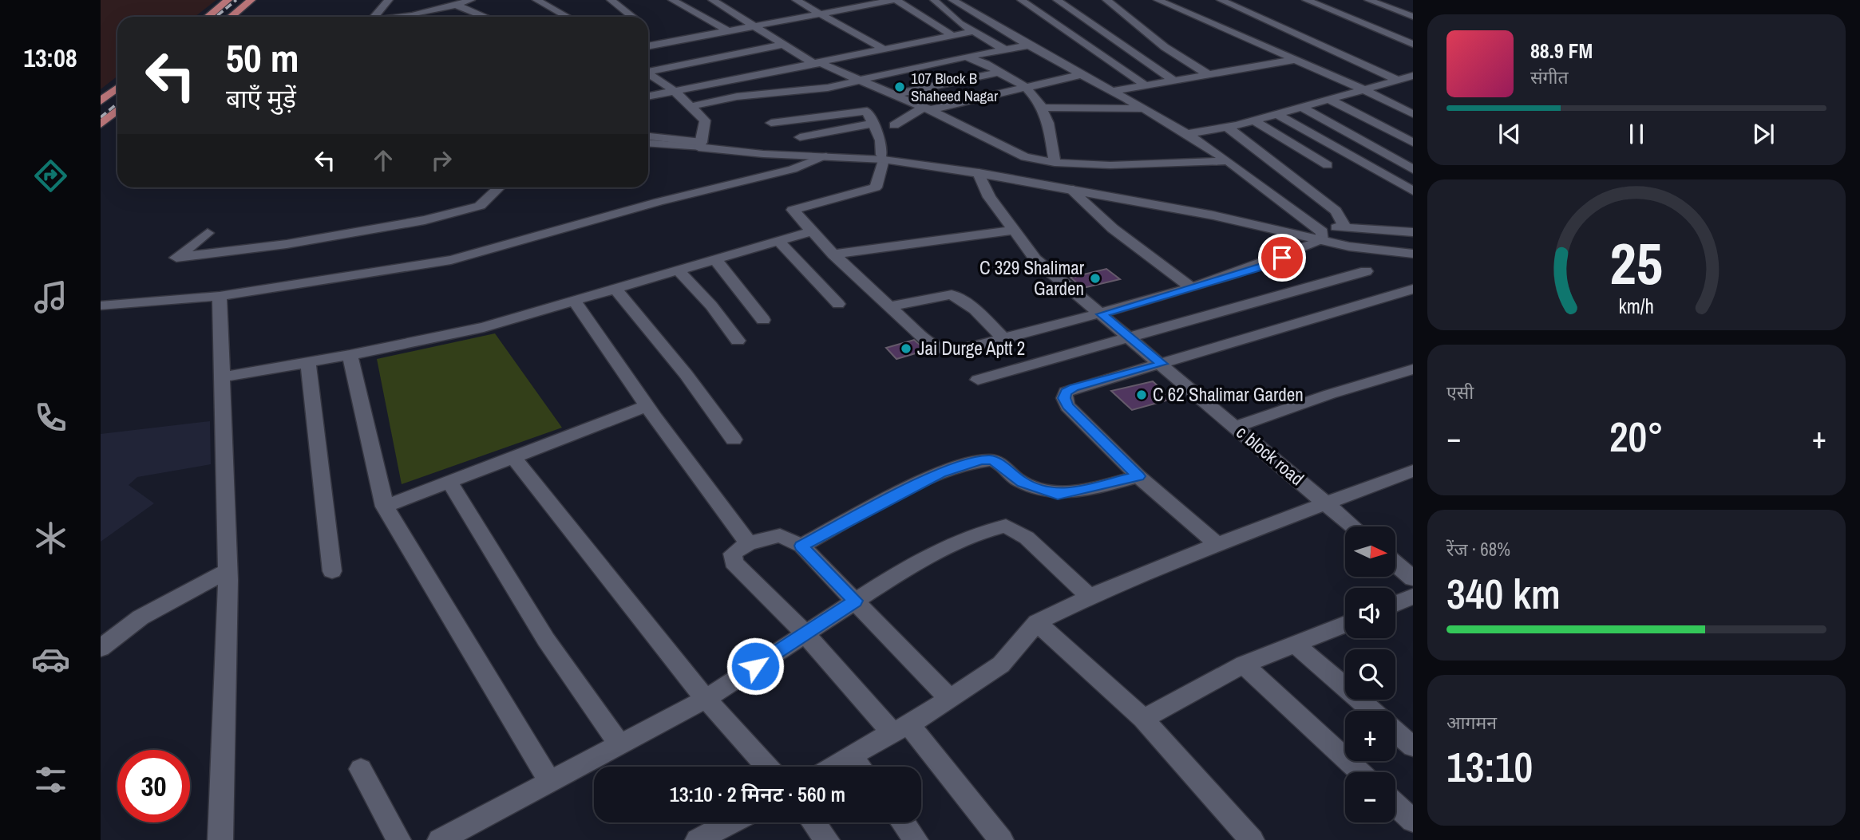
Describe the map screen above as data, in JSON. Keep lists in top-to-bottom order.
{
  "streets": {
    "street": ["c block road"]
  },
  "places": [
    "107 Block B Shaheed Nagar",
    "C 329 Shalimar Garden",
    "Jai Durge Aptt 2",
    "C 62 Shalimar Garden"
  ],
  "north": "right",
  "page": {
    "tabs": "13:08",
    "turn": ["50 m", "बाएँ मुड़ें"],
    "song": ["88.9 FM", "संगीत"],
    "tile": [
      "एसी",
      ["रेंज · 68%", "340 km"],
      ["आगमन", "13:10"]
    ],
    "heat": ["−", "20°", "+"],
    "map_buttons": ["+", "−"],
    "limit": "30",
    "trip": "13:10 · 2 मिनट · 560 m",
    "gauge": ["25", "km/h"]
  }
}
